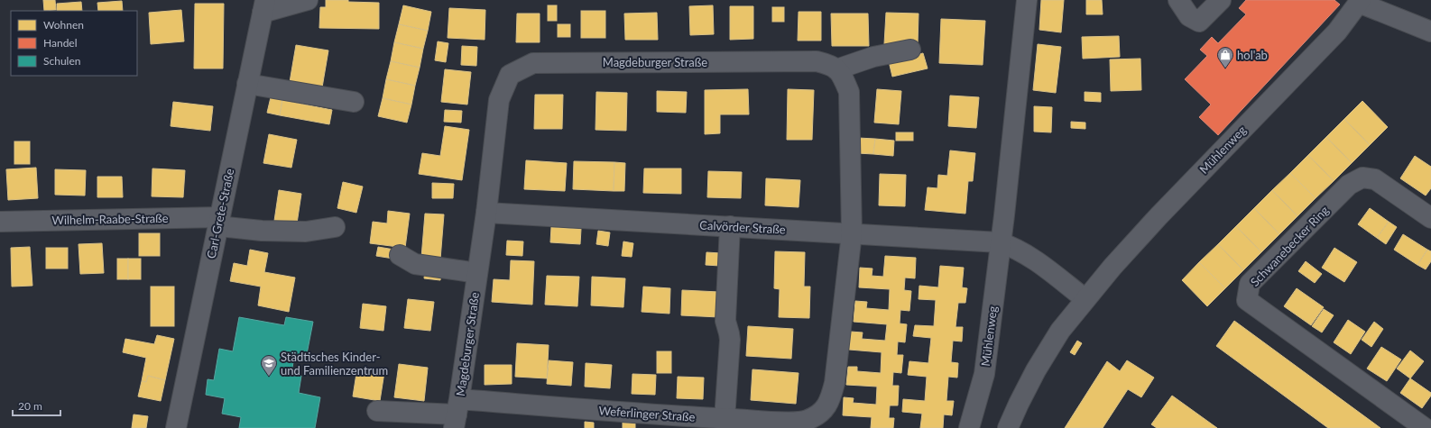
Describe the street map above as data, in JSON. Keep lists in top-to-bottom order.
{
  "streets": {
    "street": [
      "Magdeburger Straße",
      "Mühlenweg",
      "Carl-Grete-Straße",
      "Wilhelm-Raabe-Straße",
      "Calvörder Straße",
      "Schwanebecker Ring",
      "Weferlinger Straße"
    ]
  },
  "crossings": [
    ["Magdeburger Straße", "Calvörder Straße"],
    ["Magdeburger Straße", "Weferlinger Straße"],
    ["Mühlenweg", "Calvörder Straße"],
    ["Carl-Grete-Straße", "Wilhelm-Raabe-Straße"],
    ["Calvörder Straße", "Weferlinger Straße"]
  ],
  "places": {
    "shop": ["hol'ab"],
    "school or university": ["Städtisches Kinder- und Familienzentrum"]
  },
  "legend": ["Wohnen", "Handel", "Schulen"],
  "scale_bar": "20 m"
}
